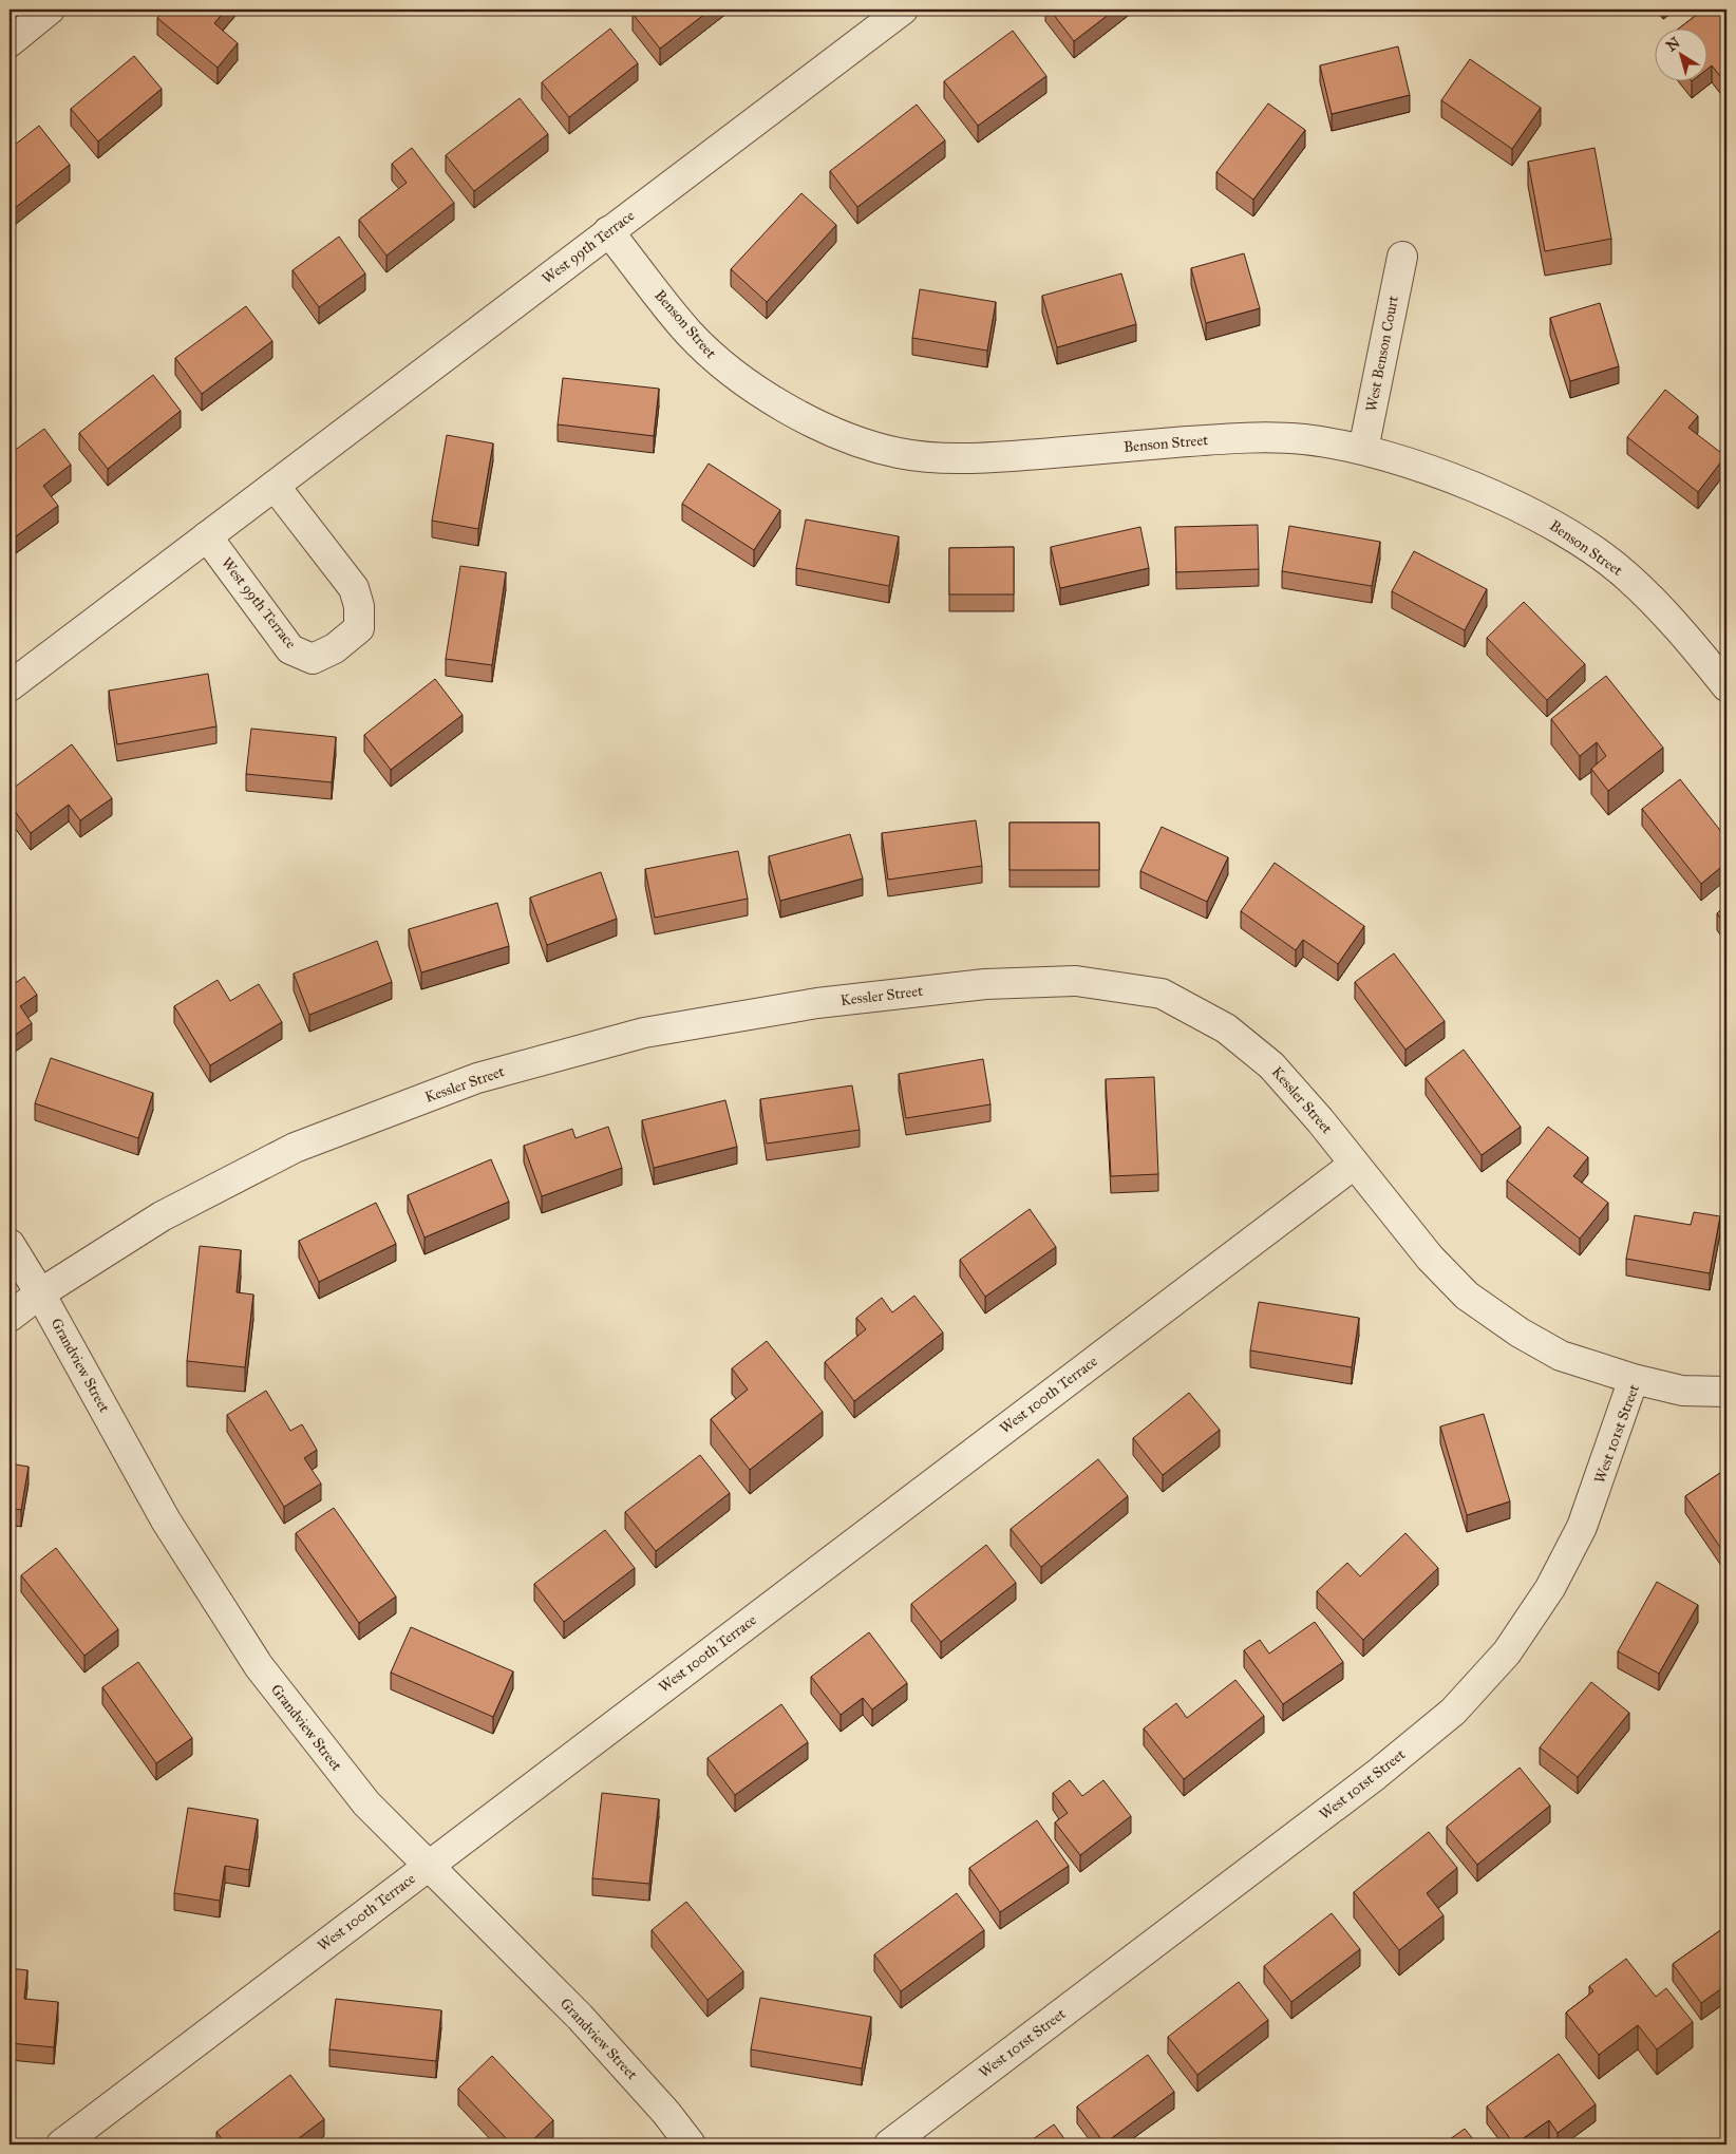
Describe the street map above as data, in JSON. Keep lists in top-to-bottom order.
{
  "streets": {
    "street": [
      "West 99th Terrace",
      "Benson Street",
      "West Benson Court",
      "Kessler Street",
      "Grandview Street",
      "West 100th Terrace",
      "West 101st Street"
    ]
  },
  "crossings": [
    ["West 99th Terrace", "Benson Street"],
    ["Benson Street", "West Benson Court"],
    ["Kessler Street", "Grandview Street"],
    ["Kessler Street", "West 100th Terrace"],
    ["Kessler Street", "West 101st Street"],
    ["Grandview Street", "West 100th Terrace"]
  ],
  "north": "top left"
}
